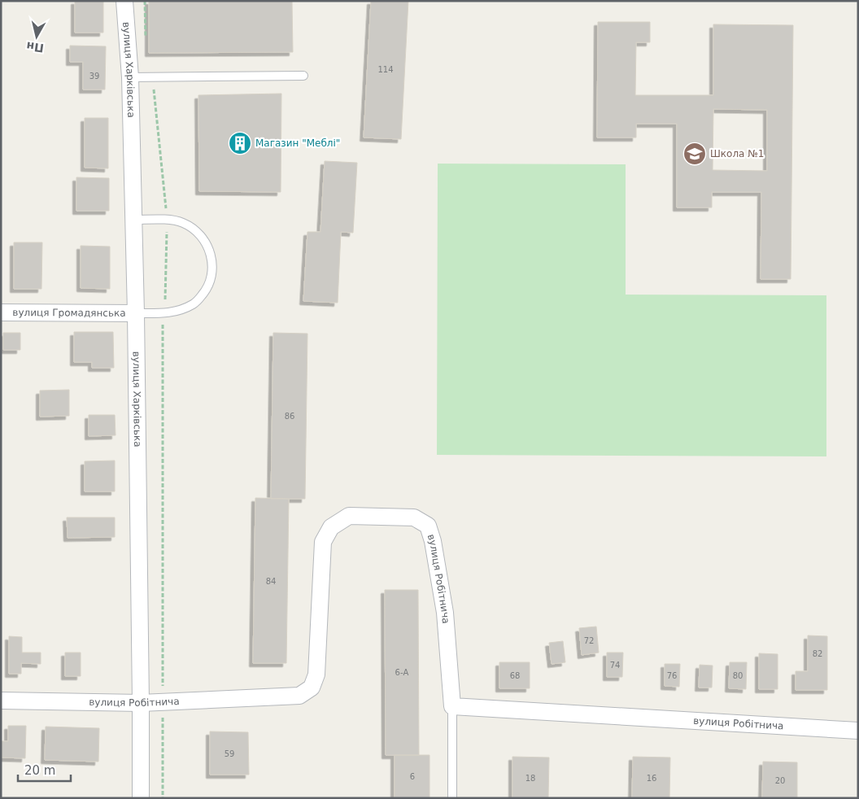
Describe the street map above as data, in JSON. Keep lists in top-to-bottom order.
{
  "streets": {
    "street": ["вулиця Харківська", "вулиця Громадянська", "вулиця Робітнича"]
  },
  "crossings": [
    ["вулиця Харківська", "вулиця Громадянська"],
    ["вулиця Харківська", "вулиця Робітнича"]
  ],
  "places": {
    "building": ["Магазин \"Меблі\""],
    "school or university": ["Школа №1"]
  },
  "house_numbers": [
    "114",
    "39",
    "86",
    "84",
    "72",
    "82",
    "74",
    "6-А",
    "68",
    "76",
    "80",
    "59",
    "6",
    "18",
    "16",
    "20"
  ],
  "scale_bar": "20 m",
  "north": "bottom"
}
